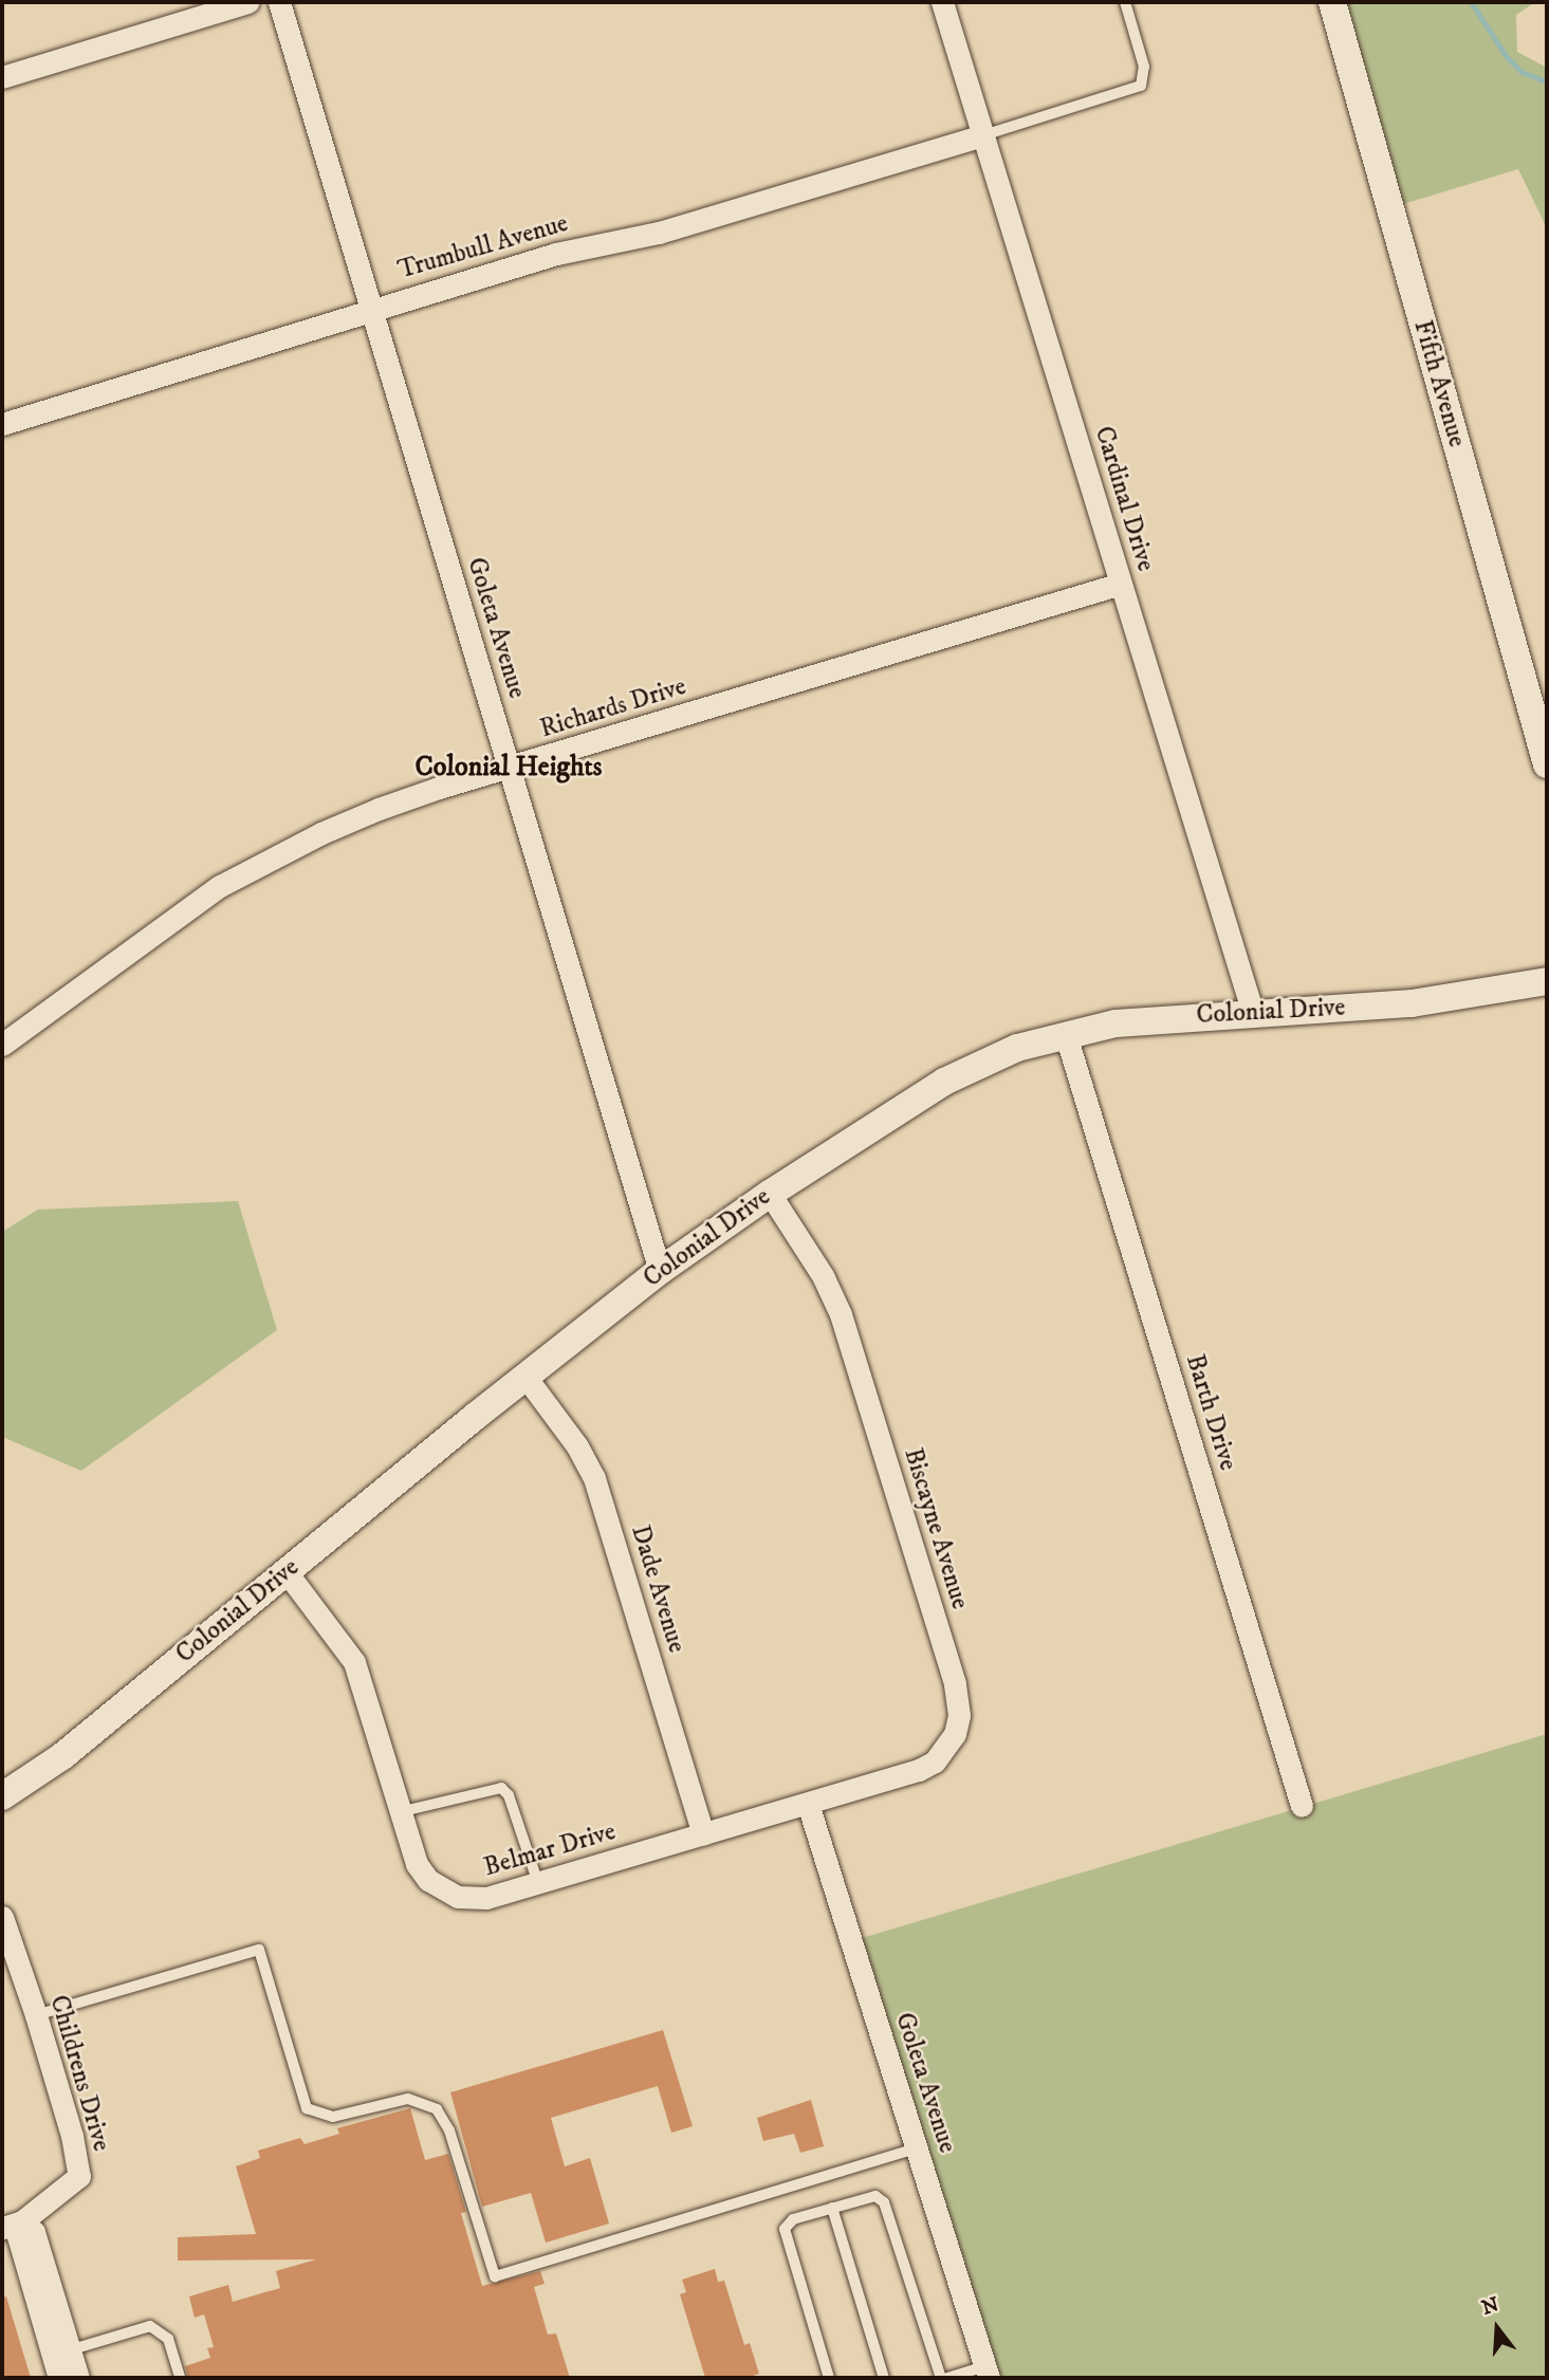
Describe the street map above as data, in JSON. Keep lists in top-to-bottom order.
{
  "streets": {
    "street": [
      "Trumbull Avenue",
      "Fifth Avenue",
      "Cardinal Drive",
      "Goleta Avenue",
      "Richards Drive",
      "Colonial Drive",
      "Barth Drive",
      "Biscayne Avenue",
      "Dade Avenue",
      "Belmar Drive",
      "Childrens Drive"
    ]
  },
  "crossings": [
    ["Trumbull Avenue", "Cardinal Drive"],
    ["Trumbull Avenue", "Goleta Avenue"],
    ["Cardinal Drive", "Richards Drive"],
    ["Cardinal Drive", "Colonial Drive"],
    ["Goleta Avenue", "Richards Drive"],
    ["Goleta Avenue", "Colonial Drive"],
    ["Goleta Avenue", "Biscayne Avenue"],
    ["Goleta Avenue", "Belmar Drive"],
    ["Colonial Drive", "Barth Drive"],
    ["Colonial Drive", "Biscayne Avenue"],
    ["Colonial Drive", "Dade Avenue"],
    ["Colonial Drive", "Belmar Drive"],
    ["Biscayne Avenue", "Belmar Drive"],
    ["Dade Avenue", "Belmar Drive"]
  ],
  "districts": ["Colonial Heights"],
  "north": "top"
}
